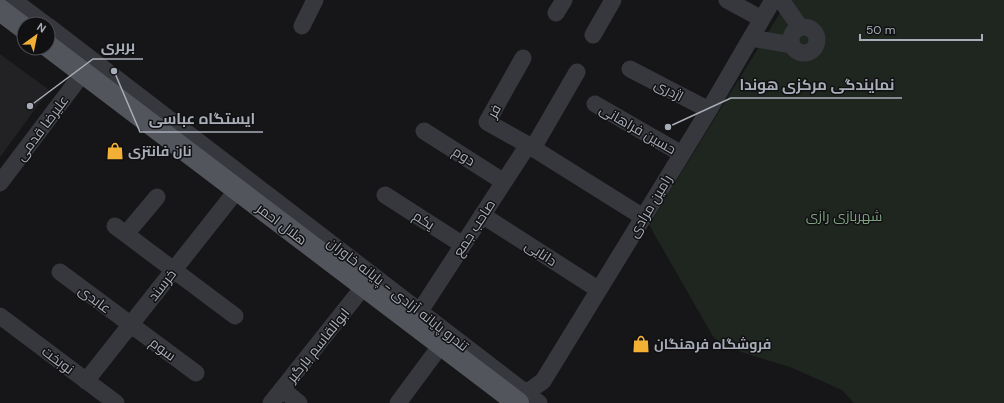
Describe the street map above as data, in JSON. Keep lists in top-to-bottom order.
{
  "streets": {
    "main road": ["هلال احمر"],
    "street": [
      "اژدری",
      "فر",
      "علیرضا قدمی",
      "حسین فراهانی",
      "دوم",
      "رامین مرادی",
      "یکم",
      "صاحب جمع",
      "دانایی",
      "خرسند",
      "تندرو پایانه آزادی - پایانه خاوران",
      "عابدی",
      "ابوالقاسم بارگیر",
      "سوم",
      "نوبخت"
    ]
  },
  "crossings": [
    ["اژدری", "رامین مرادی"],
    ["فر", "صاحب جمع"],
    ["علیرضا قدمی", "هلال احمر"],
    ["حسین فراهانی", "رامین مرادی"],
    ["دوم", "صاحب جمع"],
    ["رامین مرادی", "هلال احمر"],
    ["رامین مرادی", "دانایی"],
    ["رامین مرادی", "تندرو پایانه آزادی - پایانه خاوران"],
    ["یکم", "صاحب جمع"],
    ["هلال احمر", "خرسند"],
    ["هلال احمر", "تندرو پایانه آزادی - پایانه خاوران"],
    ["هلال احمر", "ابوالقاسم بارگیر"],
    ["صاحب جمع", "دانایی"],
    ["صاحب جمع", "تندرو پایانه آزادی - پایانه خاوران"],
    ["خرسند", "عابدی"],
    ["خرسند", "سوم"],
    ["خرسند", "نوبخت"],
    ["عابدی", "سوم"]
  ],
  "parks": ["شهربازی رازی"],
  "places": {
    "other": ["ایستگاه عباسی", "بربری", "نمایندگی مرکزی هوندا"],
    "shop": ["نان فانتزی", "فروشگاه فرهنگان"]
  },
  "scale_bar": "50 m",
  "north": "top right"
}
